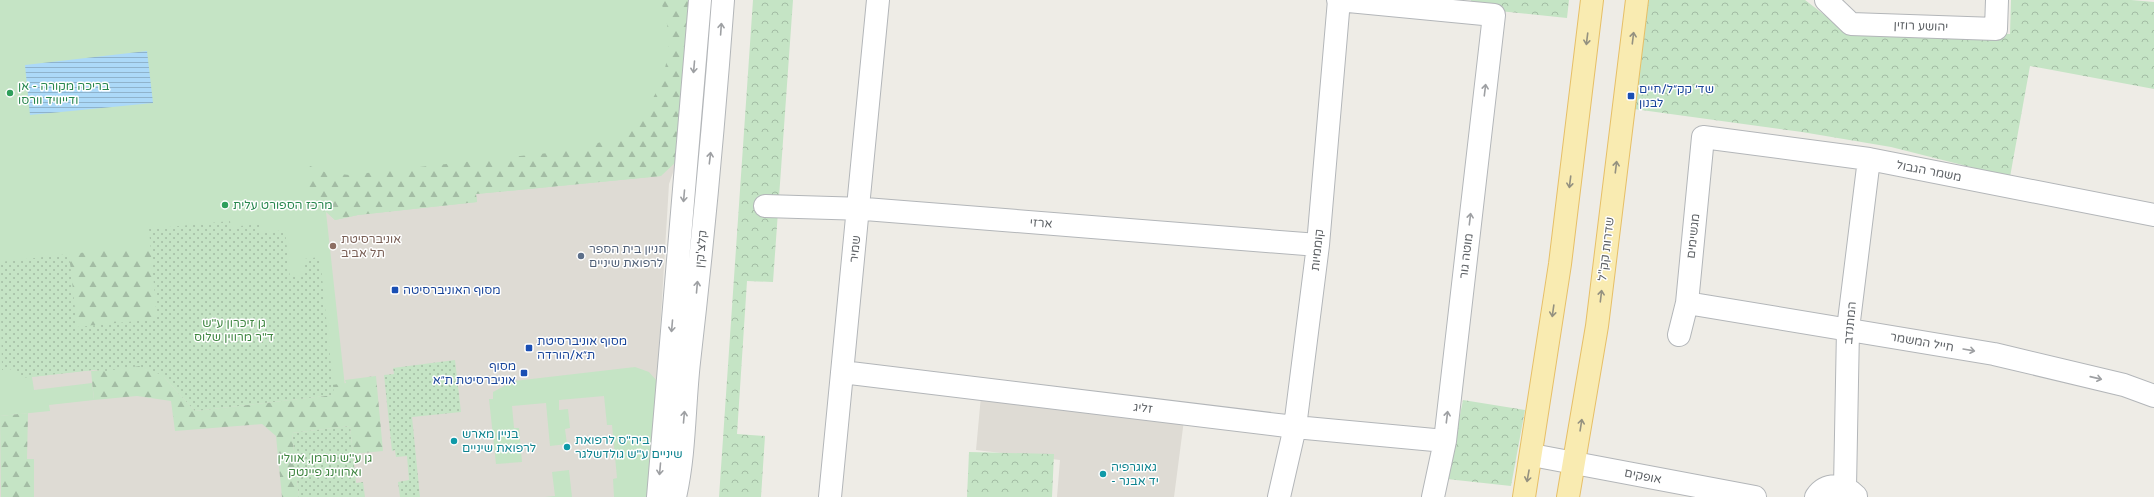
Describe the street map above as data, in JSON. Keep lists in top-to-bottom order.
{
  "streets": {
    "main road": ["שדרות קק\"ל"],
    "street": [
      "יהושע רוזין",
      "משמר הגבול",
      "ארזי",
      "מגשימים",
      "קלצ'קין",
      "שמיר",
      "קוממיות",
      "מוטה גור",
      "המתנדב",
      "חייל המשמר",
      "זליג",
      "אופקים"
    ]
  },
  "crossings": [
    ["משמר הגבול", "מגשימים"],
    ["משמר הגבול", "המתנדב"],
    ["ארזי", "שמיר"],
    ["ארזי", "קוממיות"],
    ["מגשימים", "חייל המשמר"],
    ["שמיר", "זליג"],
    ["שדרות קק\"ל", "אופקים"],
    ["קוממיות", "מוטה גור"],
    ["קוממיות", "זליג"],
    ["מוטה גור", "זליג"],
    ["המתנדב", "חייל המשמר"]
  ],
  "one_way": ["חייל המשמר"],
  "parks": ["גן זיכרון ע\"ש ד\"ר מרווין שלוס", "גן ע''ש נורמן, אוולין וארווינג פיינטק"],
  "places": {
    "other": [
      "בריכה מקורה - אן ודייוויד וורסו",
      "מרכז הספורט עלית",
      "אוניברסיטת תל אביב",
      "חניון בית הספר לרפואת שיניים",
      "בניין מארש לרפואת שיניים",
      "ביה\"ס לרפואת שיניים ע\"ש גולדשלגר",
      "גאוגרפיה - יד אבנר"
    ],
    "transit": [
      "שד׳ קק״ל/חיים לבנון",
      "מסוף האוניברסיטה",
      "מסוף אוניברסיטת ת״א/הורדה",
      "מסוף אוניברסיטת ת״א"
    ]
  }
}
